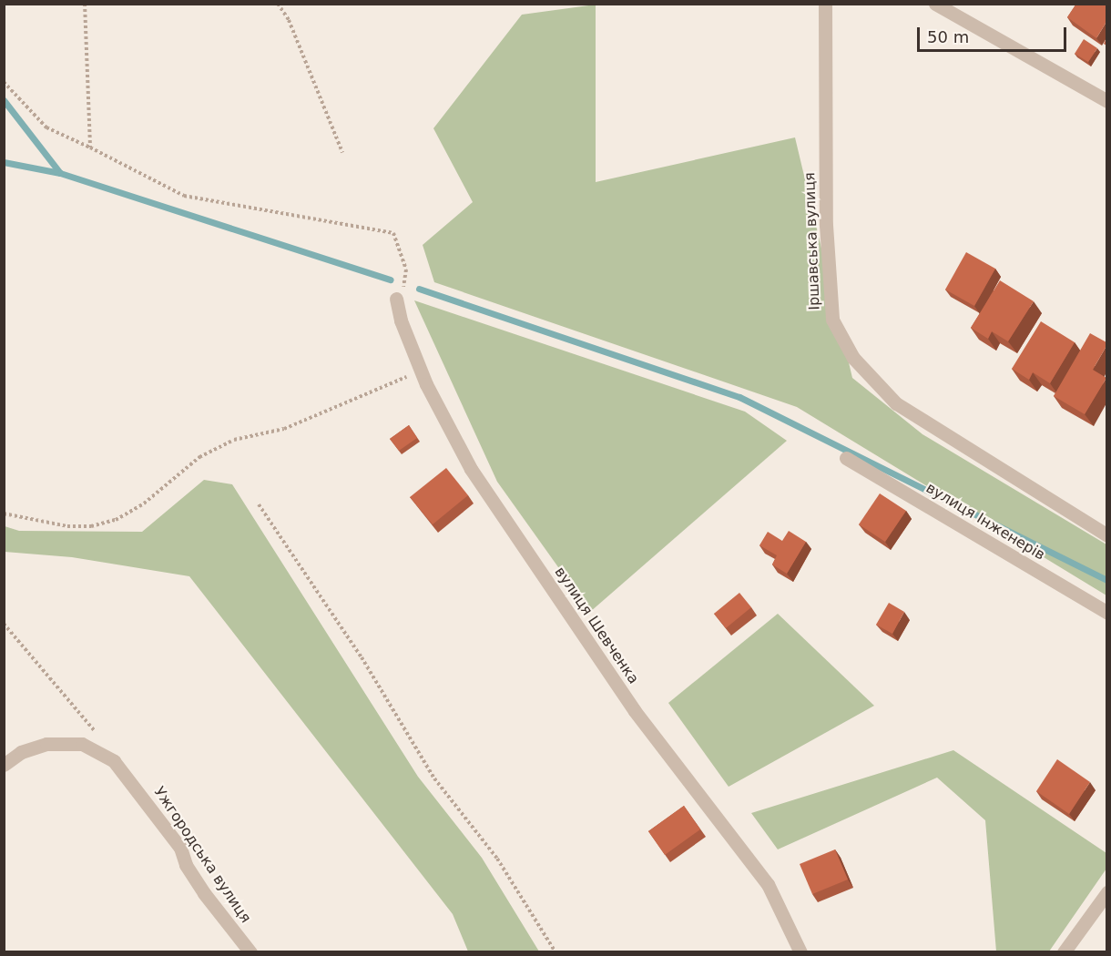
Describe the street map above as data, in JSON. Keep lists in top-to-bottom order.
{
  "streets": {
    "street": [
      "Іршавська вулиця",
      "вулиця Інженерів",
      "вулиця Шевченка",
      "Ужгородська вулиця"
    ]
  },
  "scale_bar": "50 m"
}
